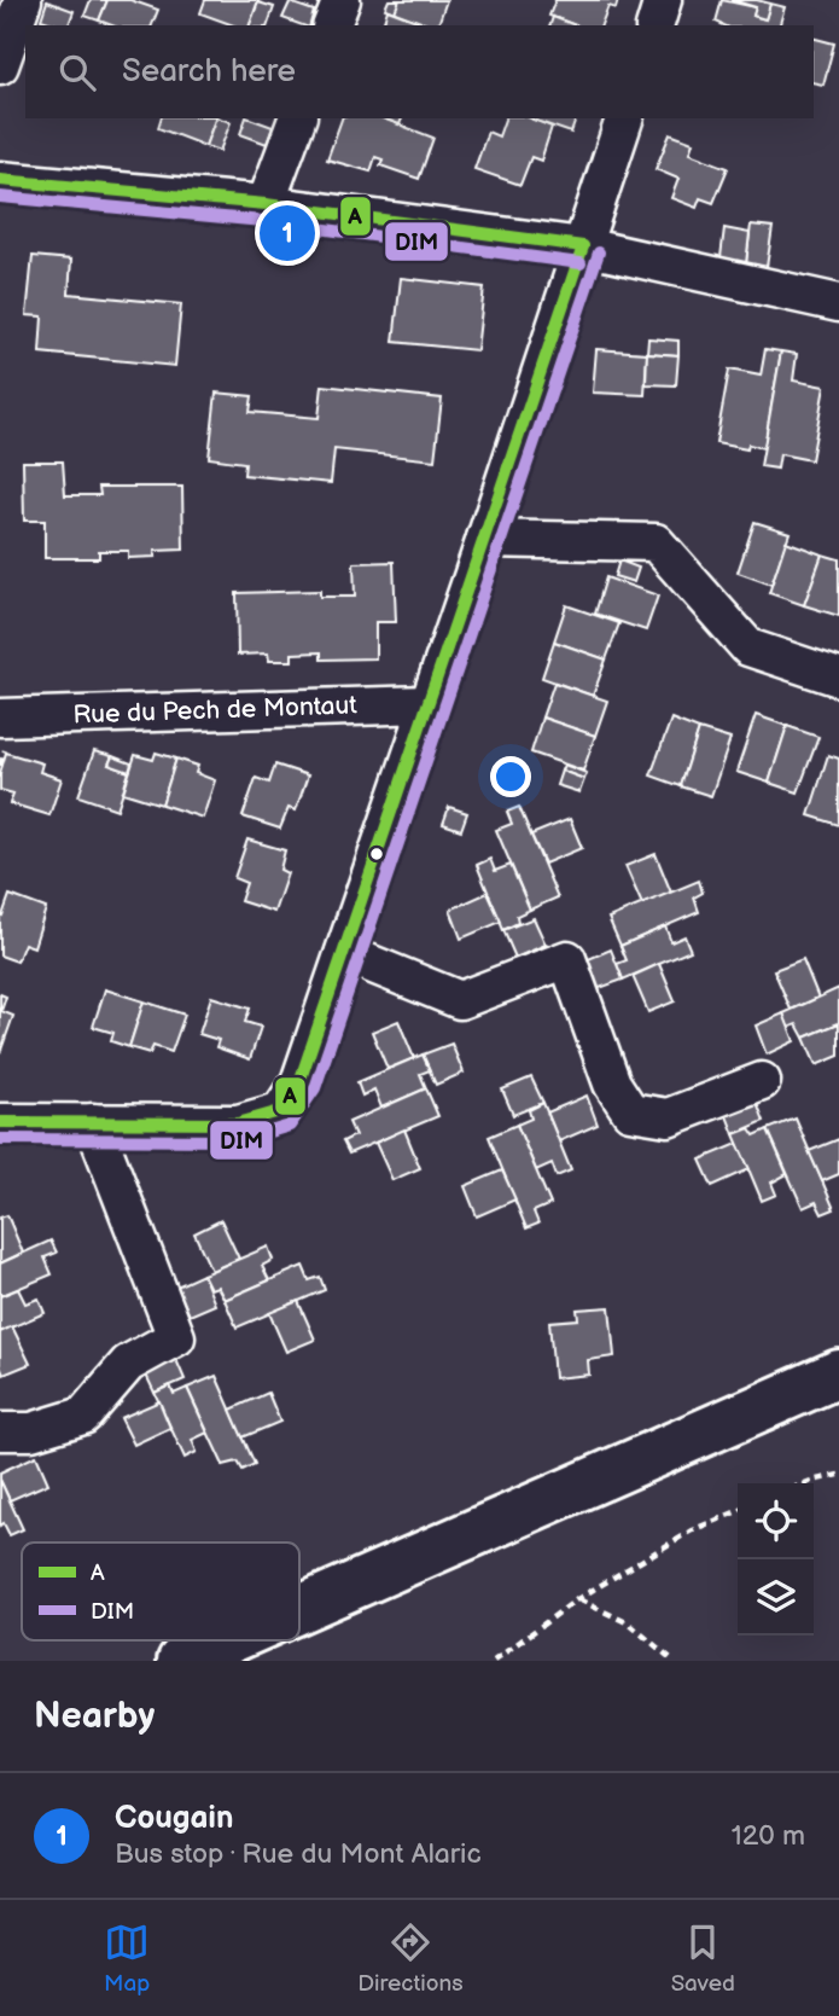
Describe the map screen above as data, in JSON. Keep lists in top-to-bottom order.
{
  "streets": {
    "street": ["Rue du Pech de Montaut"]
  },
  "lines": ["transit line A", "transit line DIM"],
  "legend": ["A", "DIM"],
  "page": {
    "search": "Search here",
    "pins": "1",
    "heading": "Nearby",
    "list": [
      {
        "mark": "1",
        "name": "Cougain",
        "note": "Bus stop · Rue du Mont Alaric",
        "value": "120 m"
      }
    ],
    "nav": ["Map", "Directions", "Saved"]
  }
}
